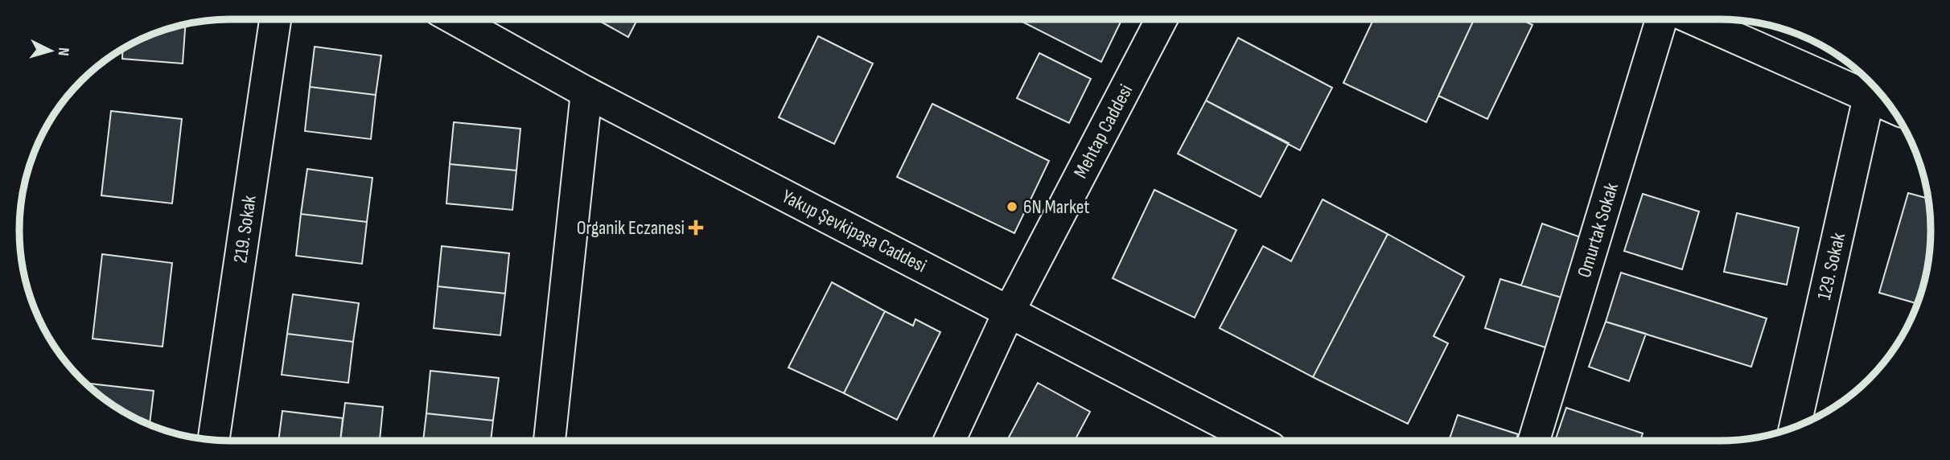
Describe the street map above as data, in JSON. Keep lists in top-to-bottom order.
{
  "streets": {
    "street": [
      "Mehtap Caddesi",
      "219. Sokak",
      "Omurtak Sokak",
      "Yakup Şevkipaşa Caddesi",
      "129. Sokak"
    ]
  },
  "crossings": [
    ["Mehtap Caddesi", "Yakup Şevkipaşa Caddesi"]
  ],
  "places": {
    "other": ["6N Market"],
    "health": ["Organik Eczanesi"]
  },
  "north": "right"
}
